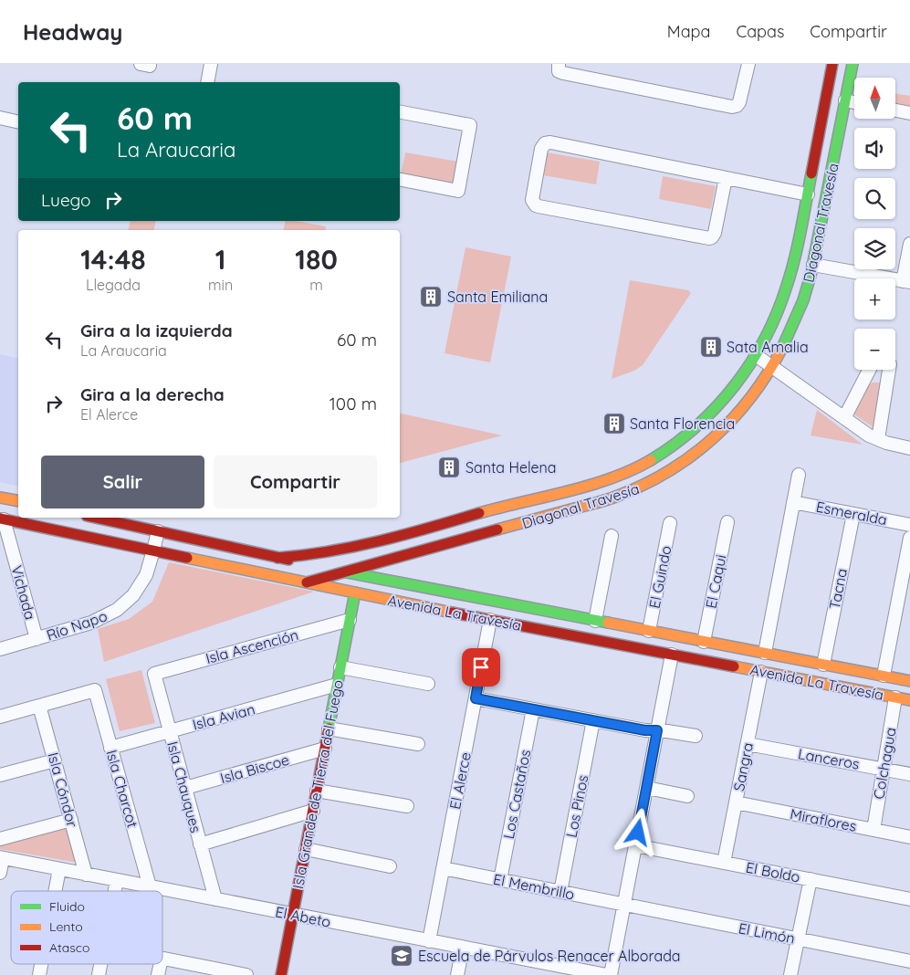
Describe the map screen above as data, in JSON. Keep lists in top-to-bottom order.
{
  "streets": {
    "street": [
      "Diagonal Travesía",
      "Esmeralda",
      "El Guindo",
      "El Caqui",
      "Tacna",
      "Vichada",
      "Avenida La Travesía",
      "Río Napo",
      "Isla Ascención",
      "Isla Avian",
      "Lanceros",
      "Colchagua",
      "Sangra",
      "Isla Biscoe",
      "El Alerce",
      "Isla Grande de Tierra del Fuego",
      "Isla Chauques",
      "Isla Charcot",
      "Isla Cóndor",
      "Los Castaños",
      "Los Pinos",
      "Miraflores",
      "El Boldo",
      "El Membrillo",
      "El Abeto",
      "El Limón"
    ]
  },
  "crossings": [
    ["Diagonal Travesía", "Avenida La Travesía"],
    ["Esmeralda", "Tacna"],
    ["El Guindo", "Avenida La Travesía"],
    ["El Caqui", "Avenida La Travesía"],
    ["Tacna", "Avenida La Travesía"],
    ["Vichada", "Avenida La Travesía"],
    ["Vichada", "Río Napo"],
    ["Avenida La Travesía", "Río Napo"],
    ["Avenida La Travesía", "Colchagua"],
    ["Avenida La Travesía", "Sangra"],
    ["Avenida La Travesía", "El Alerce"],
    ["Avenida La Travesía", "Isla Grande de Tierra del Fuego"],
    ["Isla Ascención", "Isla Grande de Tierra del Fuego"],
    ["Isla Ascención", "Isla Chauques"],
    ["Isla Avian", "Isla Grande de Tierra del Fuego"],
    ["Isla Avian", "Isla Chauques"],
    ["Isla Avian", "Isla Charcot"],
    ["Lanceros", "Colchagua"],
    ["Lanceros", "Sangra"],
    ["Colchagua", "Miraflores"],
    ["Sangra", "Miraflores"],
    ["Sangra", "El Boldo"],
    ["Isla Biscoe", "Isla Grande de Tierra del Fuego"],
    ["Isla Biscoe", "Isla Chauques"],
    ["El Alerce", "El Membrillo"],
    ["El Alerce", "El Abeto"],
    ["Isla Grande de Tierra del Fuego", "El Abeto"],
    ["Isla Chauques", "El Abeto"],
    ["Isla Charcot", "Isla Cóndor"],
    ["Isla Charcot", "El Abeto"],
    ["Isla Cóndor", "El Abeto"],
    ["Los Castaños", "El Membrillo"],
    ["Los Pinos", "El Membrillo"],
    ["El Membrillo", "El Limón"]
  ],
  "places": {
    "building": [
      "Santa Emiliana",
      "Sata Amalia",
      "Santa Florencia",
      "Santa Helena"
    ],
    "school or university": ["Escuela de Párvulos Renacer Alborada"]
  },
  "legend": ["Fluido", "Lento", "Atasco"],
  "north": "top",
  "page": {
    "header": "Headway",
    "nav": ["Mapa", "Capas", "Compartir"],
    "map_buttons": ["+", "−"],
    "turn": ["60 m", "La Araucaria"],
    "then": "Luego",
    "eta": [
      "14:48",
      "Llegada",
      "1",
      "min",
      "180",
      "m"
    ],
    "list": [
      {
        "name": "Gira a la izquierda",
        "note": "La Araucaria",
        "value": "60 m"
      },
      {
        "name": "Gira a la derecha",
        "note": "El Alerce",
        "value": "100 m"
      }
    ],
    "buttons": ["Salir", "Compartir"]
  }
}
